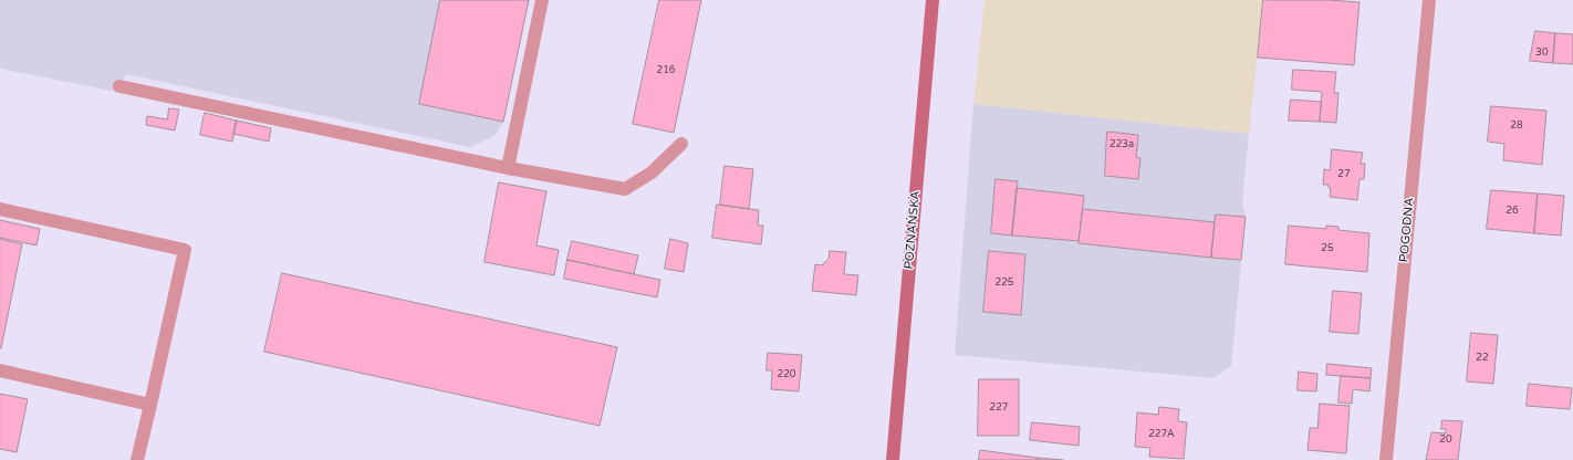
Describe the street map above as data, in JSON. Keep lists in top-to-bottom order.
{
  "streets": {
    "main road": ["POZNAŃSKA"],
    "street": ["POGODNA"]
  },
  "house_numbers": [
    "30",
    "216",
    "28",
    "223a",
    "27",
    "26",
    "25",
    "225",
    "22",
    "220",
    "227",
    "227A",
    "20"
  ]
}
